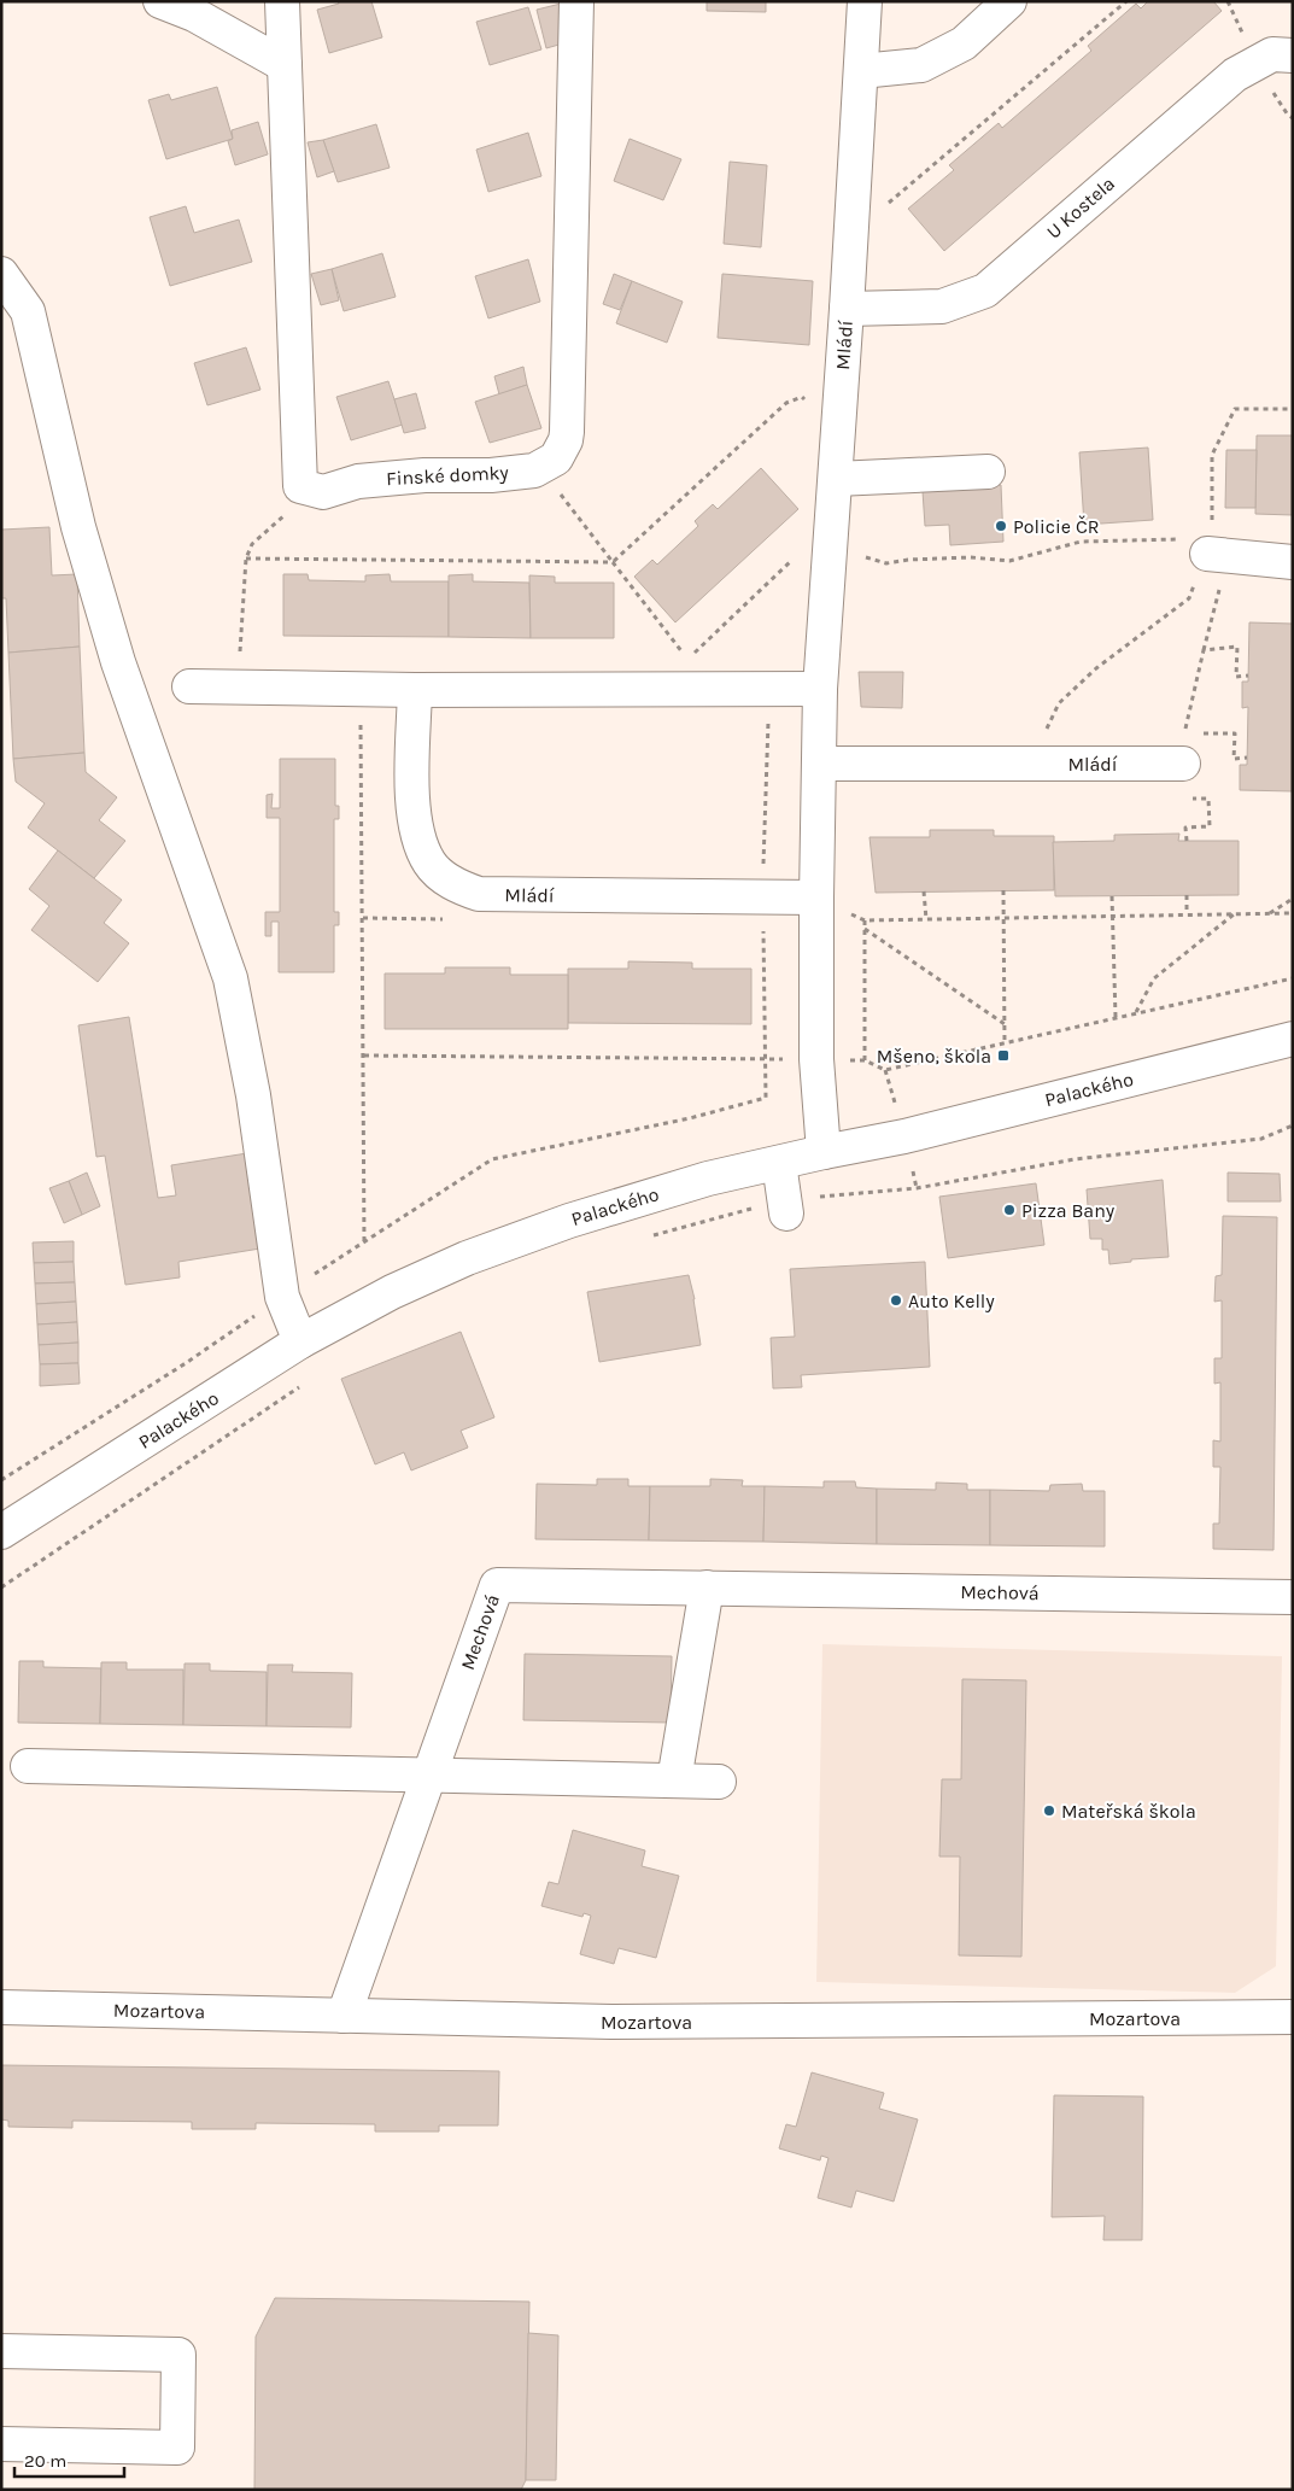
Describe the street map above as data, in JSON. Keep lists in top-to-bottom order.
{
  "streets": {
    "street": [
      "U Kostela",
      "Mládí",
      "Finské domky",
      "Palackého",
      "Mechová",
      "Mozartova"
    ]
  },
  "crossings": [
    ["U Kostela", "Mládí"],
    ["Mládí", "Palackého"],
    ["Mechová", "Mozartova"]
  ],
  "places": {
    "other": [
      "Policie ČR",
      "Pizza Bany",
      "Auto Kelly",
      "Mateřská škola"
    ],
    "transit": ["Mšeno, škola"]
  },
  "scale_bar": "20 m"
}
